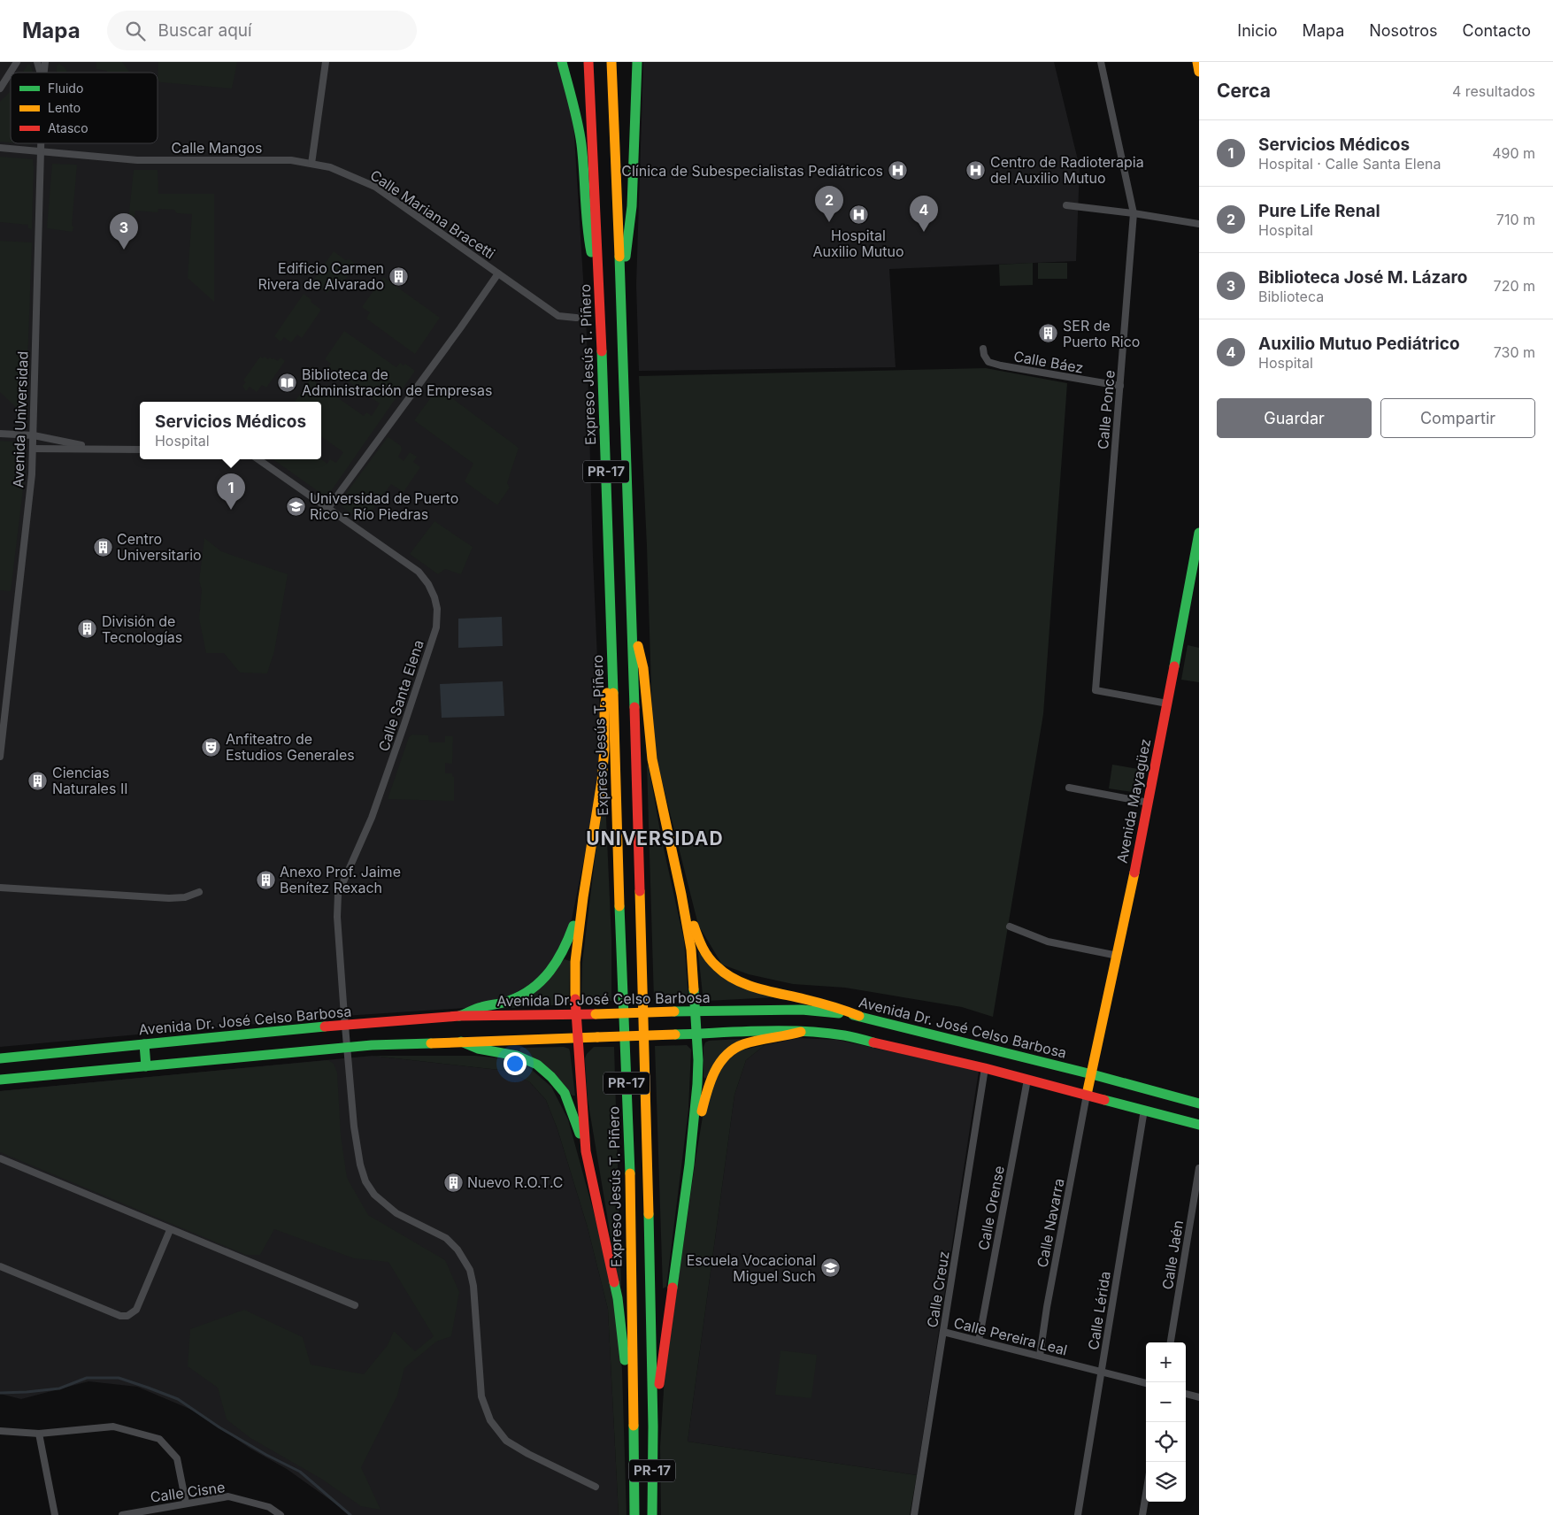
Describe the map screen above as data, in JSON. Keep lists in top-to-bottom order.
{
  "streets": {
    "main road": [
      "Expreso Jesús T. Piñero",
      "PR-17",
      "Avenida Mayagüez",
      "Avenida Dr. José Celso Barbosa"
    ],
    "street": [
      "Calle Mangos",
      "Calle Mariana Bracetti",
      "Calle Báez",
      "Calle Ponce",
      "Avenida Universidad",
      "Calle Santa Elena",
      "Calle Orense",
      "Calle Navarra",
      "Calle Jaén",
      "Calle Creuz",
      "Calle Lérida",
      "Calle Pereira Leal",
      "Calle Cisne"
    ]
  },
  "crossings": [
    ["Calle Mangos", "Calle Mariana Bracetti"],
    ["Calle Mangos", "Avenida Universidad"],
    ["Calle Báez", "Calle Ponce"],
    ["Calle Ponce", "Avenida Mayagüez"],
    ["Calle Santa Elena", "Avenida Dr. José Celso Barbosa"],
    ["Avenida Mayagüez", "Avenida Dr. José Celso Barbosa"],
    ["Avenida Mayagüez", "Calle Navarra"],
    ["Calle Orense", "Calle Pereira Leal"],
    ["Calle Navarra", "Calle Pereira Leal"],
    ["Calle Creuz", "Calle Pereira Leal"],
    ["Calle Lérida", "Calle Pereira Leal"]
  ],
  "districts": ["UNIVERSIDAD"],
  "places": {
    "hospital": ["Centro de Radioterapia del Auxilio Mutuo", "Clínica de Subespecialistas Pediátricos", "Hospital Auxilio Mutuo"],
    "building": [
      "Edificio Carmen Rivera de Alvarado",
      "SER de Puerto Rico",
      "Centro Universitario",
      "División de Tecnologías",
      "Ciencias Naturales II",
      "Anexo Prof. Jaime Benítez Rexach",
      "Nuevo R.O.T.C"
    ],
    "library": ["Biblioteca de Administración de Empresas"],
    "school or university": ["Universidad de Puerto Rico - Río Piedras", "Escuela Vocacional Miguel Such"],
    "theatre": ["Anfiteatro de Estudios Generales"]
  },
  "legend": ["Fluido", "Lento", "Atasco"],
  "page": {
    "header": "Mapa",
    "search": "Buscar aquí",
    "nav": [
      "Inicio",
      "Mapa",
      "Nosotros",
      "Contacto"
    ],
    "heading": ["Cerca", "4 resultados"],
    "list": [
      {
        "mark": "1",
        "name": "Servicios Médicos",
        "note": "Hospital · Calle Santa Elena",
        "value": "490 m"
      },
      {
        "mark": "2",
        "name": "Pure Life Renal",
        "note": "Hospital",
        "value": "710 m"
      },
      {
        "mark": "3",
        "name": "Biblioteca José M. Lázaro",
        "note": "Biblioteca",
        "value": "720 m"
      },
      {
        "mark": "4",
        "name": "Auxilio Mutuo Pediátrico",
        "note": "Hospital",
        "value": "730 m"
      }
    ],
    "pins": [
      "2",
      "4",
      "3",
      "1"
    ],
    "buttons": ["Guardar", "Compartir"],
    "popup": ["Servicios Médicos", "Hospital"],
    "map_buttons": ["+", "−"]
  }
}
